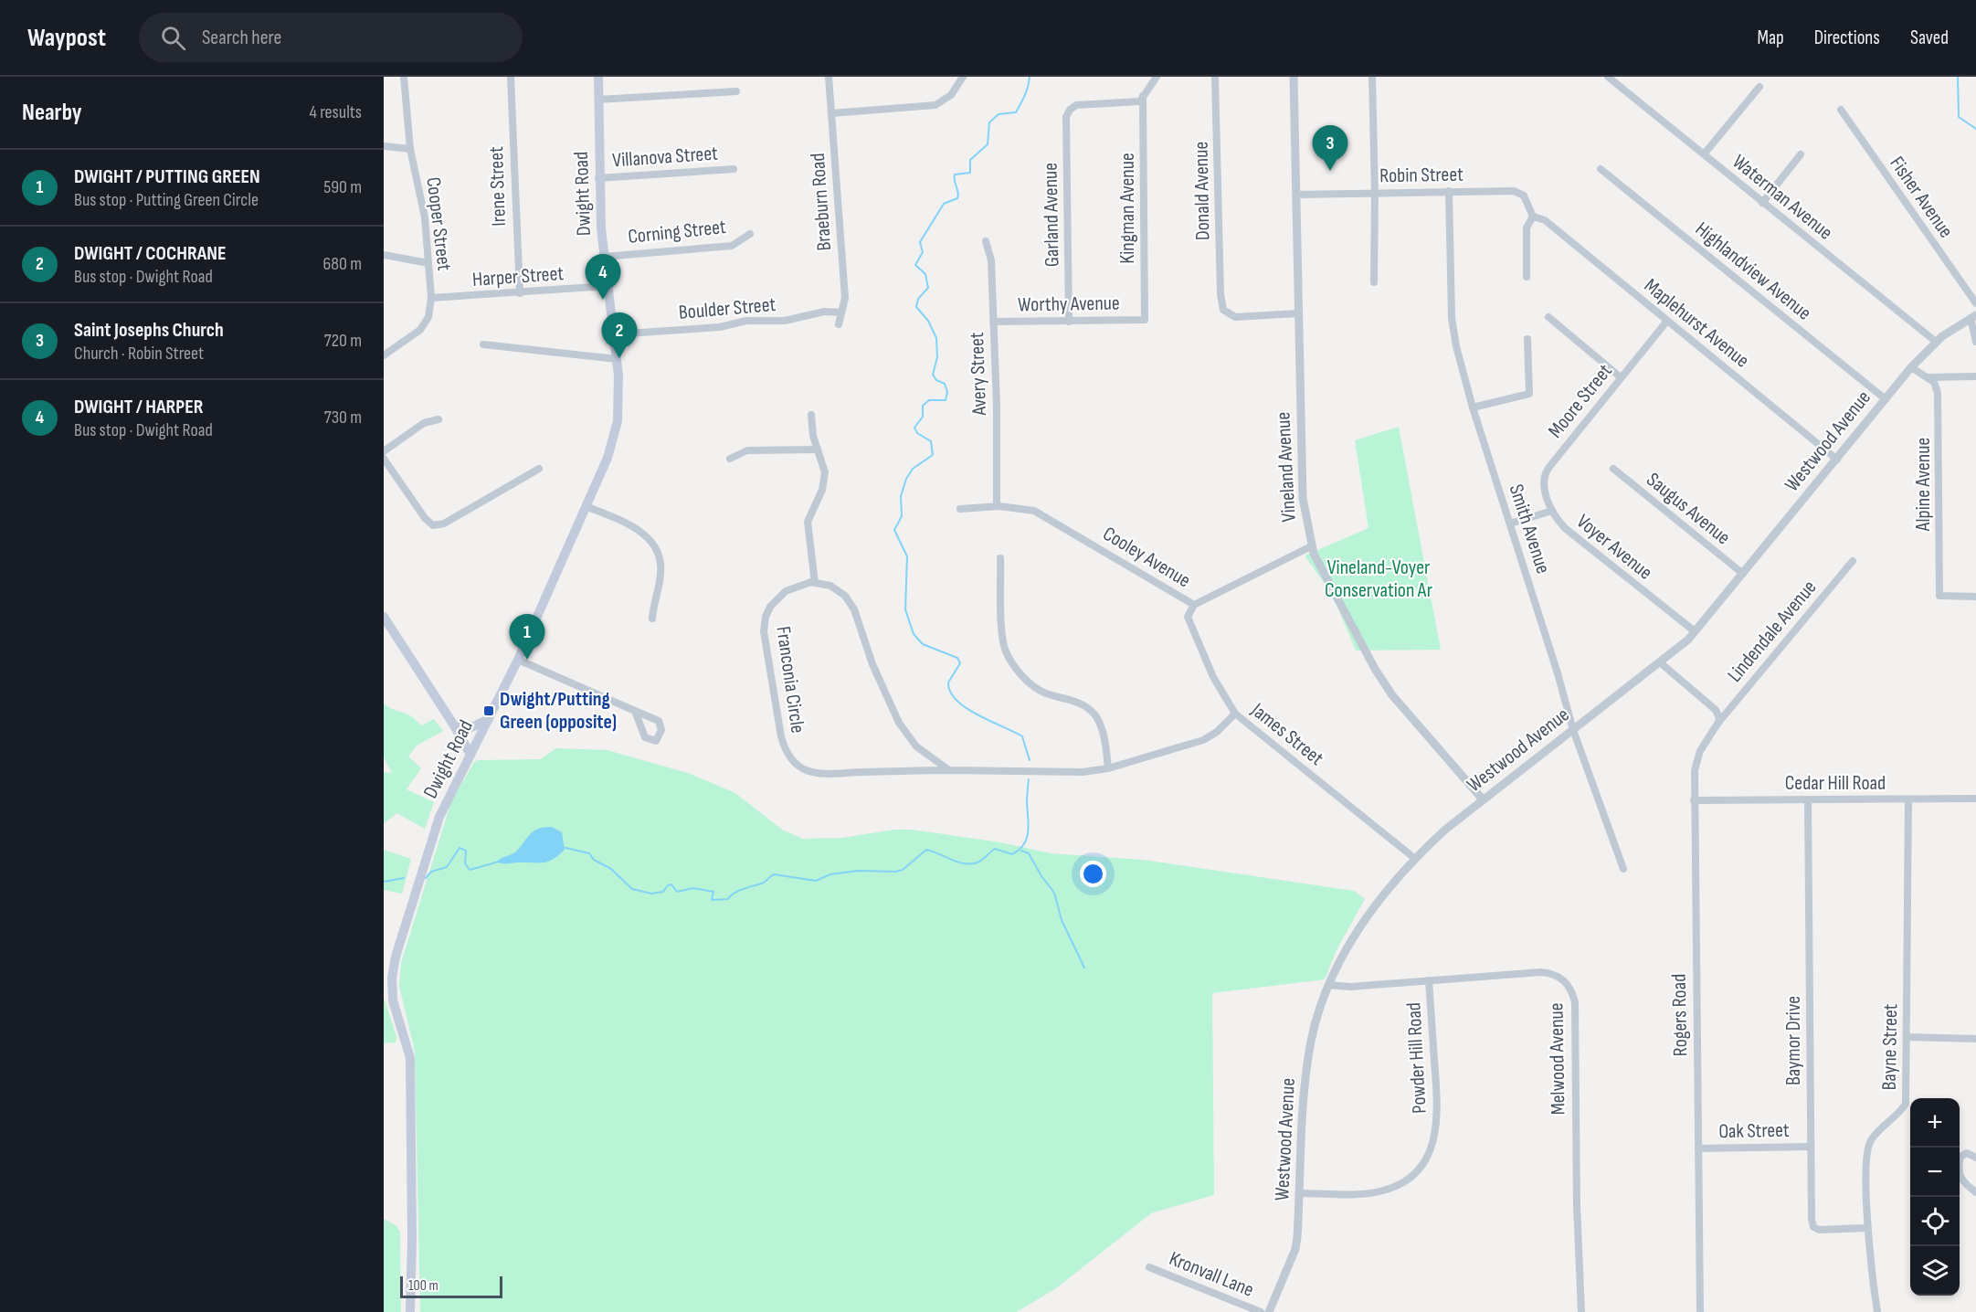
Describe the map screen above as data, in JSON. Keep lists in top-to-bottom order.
{
  "streets": {
    "main road": ["Dwight Road"],
    "street": [
      "Villanova Street",
      "Robin Street",
      "Irene Street",
      "Donald Avenue",
      "Waterman Avenue",
      "Fisher Avenue",
      "Braeburn Road",
      "Kingman Avenue",
      "Garland Avenue",
      "Cooper Street",
      "Corning Street",
      "Highlandview Avenue",
      "Harper Street",
      "Worthy Avenue",
      "Boulder Street",
      "Maplehurst Avenue",
      "Avery Street",
      "Moore Street",
      "Westwood Avenue",
      "Vineland Avenue",
      "Alpine Avenue",
      "Saugus Avenue",
      "Smith Avenue",
      "Voyer Avenue",
      "Cooley Avenue",
      "Lindendale Avenue",
      "Franconia Circle",
      "James Street",
      "Cedar Hill Road",
      "Rogers Road",
      "Baymor Drive",
      "Bayne Street",
      "Powder Hill Road",
      "Melwood Avenue",
      "Oak Street",
      "Kronvall Lane"
    ]
  },
  "crossings": [
    ["Villanova Street", "Dwight Road"],
    ["Robin Street", "Maplehurst Avenue"],
    ["Robin Street", "Vineland Avenue"],
    ["Robin Street", "Smith Avenue"],
    ["Irene Street", "Harper Street"],
    ["Donald Avenue", "Vineland Avenue"],
    ["Dwight Road", "Corning Street"],
    ["Dwight Road", "Harper Street"],
    ["Dwight Road", "Boulder Street"],
    ["Waterman Avenue", "Westwood Avenue"],
    ["Braeburn Road", "Boulder Street"],
    ["Kingman Avenue", "Garland Avenue"],
    ["Kingman Avenue", "Worthy Avenue"],
    ["Garland Avenue", "Worthy Avenue"],
    ["Cooper Street", "Harper Street"],
    ["Highlandview Avenue", "Westwood Avenue"],
    ["Worthy Avenue", "Avery Street"],
    ["Maplehurst Avenue", "Moore Street"],
    ["Maplehurst Avenue", "Westwood Avenue"],
    ["Avery Street", "Cooley Avenue"],
    ["Moore Street", "Voyer Avenue"],
    ["Westwood Avenue", "Vineland Avenue"],
    ["Westwood Avenue", "Saugus Avenue"],
    ["Westwood Avenue", "Smith Avenue"],
    ["Westwood Avenue", "Voyer Avenue"],
    ["Westwood Avenue", "James Street"],
    ["Westwood Avenue", "Powder Hill Road"],
    ["Westwood Avenue", "Melwood Avenue"],
    ["Vineland Avenue", "Cooley Avenue"],
    ["Smith Avenue", "Voyer Avenue"],
    ["Cooley Avenue", "James Street"],
    ["Lindendale Avenue", "Rogers Road"],
    ["Franconia Circle", "James Street"],
    ["Cedar Hill Road", "Rogers Road"],
    ["Cedar Hill Road", "Baymor Drive"],
    ["Cedar Hill Road", "Bayne Street"],
    ["Rogers Road", "Oak Street"],
    ["Baymor Drive", "Bayne Street"],
    ["Baymor Drive", "Oak Street"],
    ["Powder Hill Road", "Melwood Avenue"]
  ],
  "parks": ["Vineland-Voyer Conservation Ar"],
  "places": {
    "transit": ["Dwight/Putting Green (opposite)"]
  },
  "scale_bar": "100 m",
  "page": {
    "header": "Waypost",
    "search": "Search here",
    "nav": ["Map", "Directions", "Saved"],
    "heading": ["Nearby", "4 results"],
    "pins": [
      "3",
      "4",
      "2",
      "1"
    ],
    "list": [
      {
        "mark": "1",
        "name": "DWIGHT / PUTTING GREEN",
        "note": "Bus stop · Putting Green Circle",
        "value": "590 m"
      },
      {
        "mark": "2",
        "name": "DWIGHT / COCHRANE",
        "note": "Bus stop · Dwight Road",
        "value": "680 m"
      },
      {
        "mark": "3",
        "name": "Saint Josephs Church",
        "note": "Church · Robin Street",
        "value": "720 m"
      },
      {
        "mark": "4",
        "name": "DWIGHT / HARPER",
        "note": "Bus stop · Dwight Road",
        "value": "730 m"
      }
    ],
    "map_buttons": ["+", "−"],
    "scale": "100 m"
  }
}
